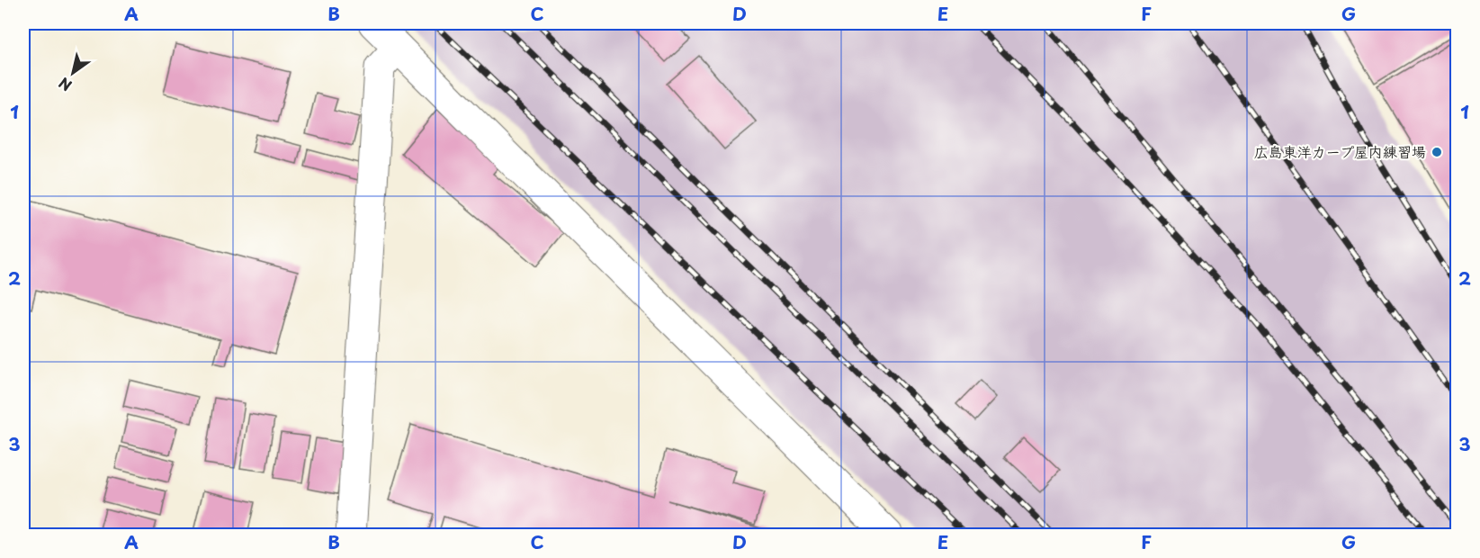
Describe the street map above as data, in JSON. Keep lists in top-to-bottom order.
{
  "places": ["広島東洋カープ屋内練習場"],
  "north": "bottom left",
  "grid": {
    "columns": [
      "A",
      "B",
      "C",
      "D",
      "E",
      "F",
      "G"
    ],
    "rows": ["1", "2", "3"]
  }
}
